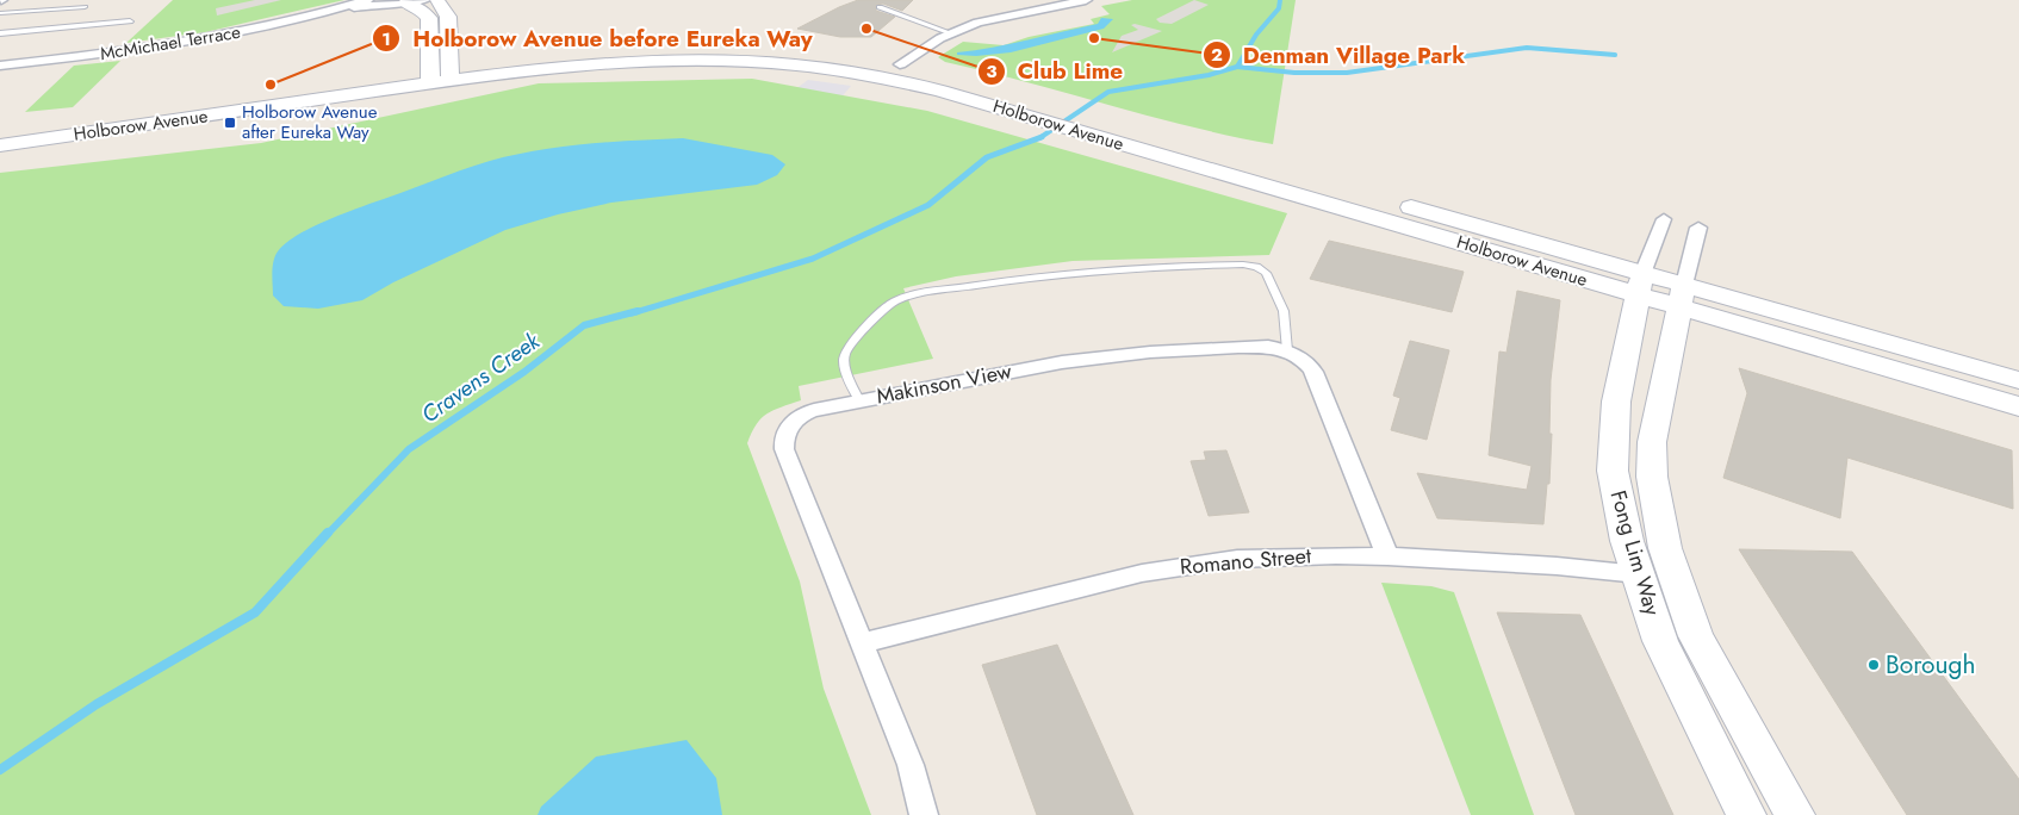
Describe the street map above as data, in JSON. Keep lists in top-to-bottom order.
{
  "streets": {
    "main road": ["Holborow Avenue", "Fong Lim Way"],
    "street": ["McMichael Terrace", "Makinson View", "Romano Street"]
  },
  "crossings": [
    ["Holborow Avenue", "Fong Lim Way"],
    ["Makinson View", "Romano Street"],
    ["Fong Lim Way", "Romano Street"]
  ],
  "water": ["Cravens Creek"],
  "places": {
    "other": [
      "Club Lime",
      "Denman Village Park",
      "Holborow Avenue before Eureka Way",
      "Borough"
    ],
    "transit": ["Holborow Avenue after Eureka Way"]
  }
}
